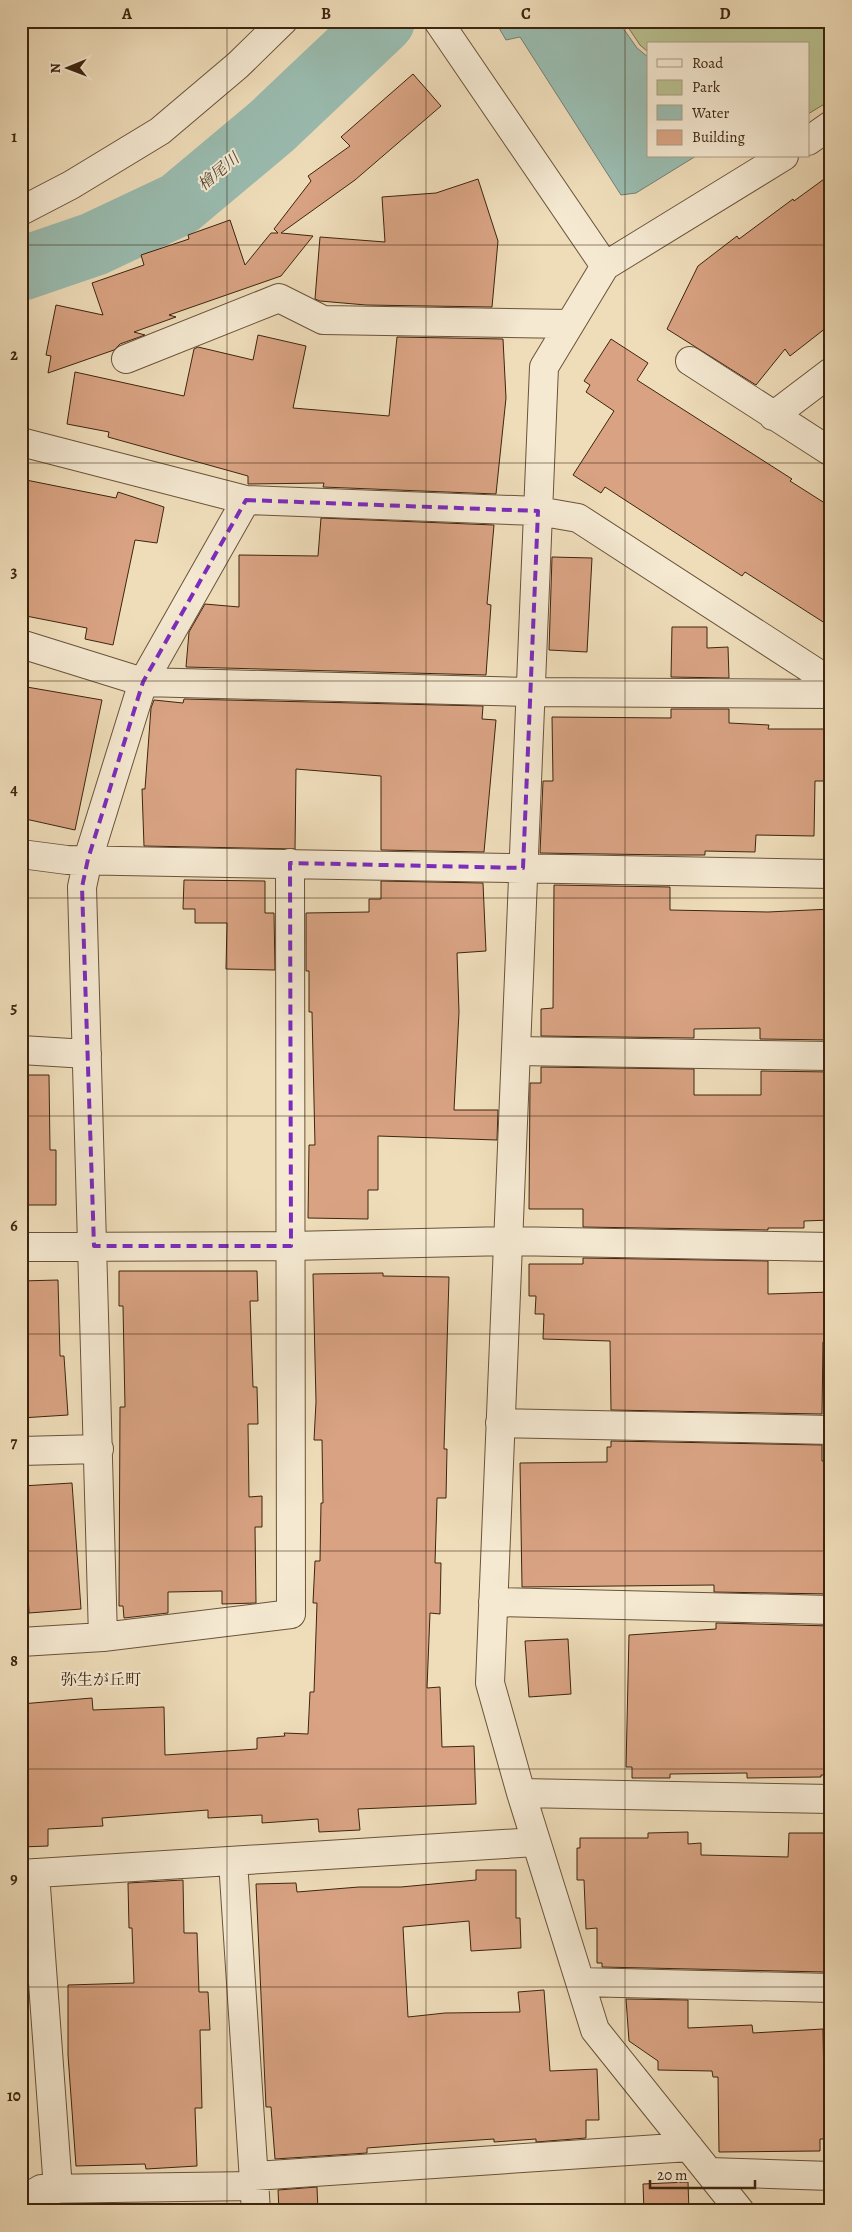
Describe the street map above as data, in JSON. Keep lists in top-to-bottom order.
{
  "districts": ["弥生が丘町"],
  "water": ["檜尾川"],
  "legend": [
    "Road",
    "Park",
    "Water",
    "Building"
  ],
  "scale_bar": "20 m",
  "north": "left",
  "grid": {
    "columns": [
      "A",
      "B",
      "C",
      "D"
    ],
    "rows": [
      "1",
      "2",
      "3",
      "4",
      "5",
      "6",
      "7",
      "8",
      "9",
      "10"
    ]
  }
}
